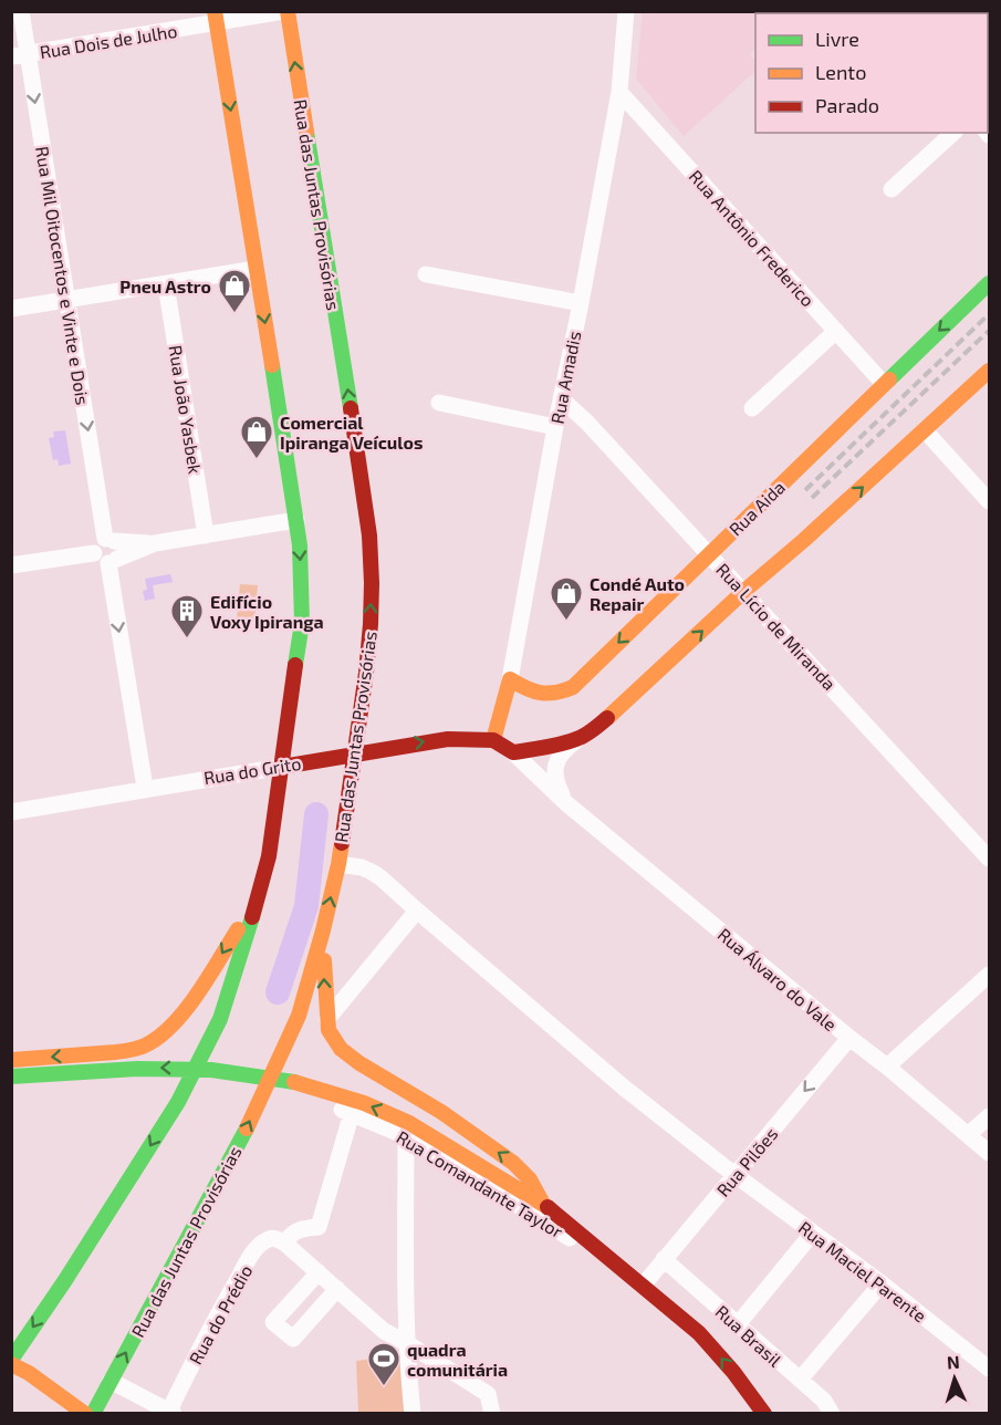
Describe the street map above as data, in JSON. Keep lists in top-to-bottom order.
{
  "streets": {
    "main road": [
      "Rua das Juntas Provisórias",
      "Rua Amadis",
      "Rua Aida",
      "Rua do Grito",
      "Rua Álvaro do Vale"
    ],
    "street": [
      "Rua Dois de Julho",
      "Rua Antônio Frederico",
      "Rua Mil Oitocentos e Vinte e Dois",
      "Rua João Yasbek",
      "Rua Lício de Miranda",
      "Rua Pilões",
      "Rua Comandante Taylor",
      "Rua Maciel Parente",
      "Rua do Prédio",
      "Rua Brasil"
    ]
  },
  "crossings": [
    ["Rua Dois de Julho", "Rua das Juntas Provisórias"],
    ["Rua Dois de Julho", "Rua Mil Oitocentos e Vinte e Dois"],
    ["Rua das Juntas Provisórias", "Rua do Grito"],
    ["Rua das Juntas Provisórias", "Rua Comandante Taylor"],
    ["Rua das Juntas Provisórias", "Rua Maciel Parente"],
    ["Rua Antônio Frederico", "Rua Amadis"],
    ["Rua Antônio Frederico", "Rua Aida"],
    ["Rua Amadis", "Rua Aida"],
    ["Rua Amadis", "Rua Lício de Miranda"],
    ["Rua Amadis", "Rua do Grito"],
    ["Rua Amadis", "Rua Álvaro do Vale"],
    ["Rua Aida", "Rua Lício de Miranda"],
    ["Rua do Grito", "Rua Álvaro do Vale"],
    ["Rua Álvaro do Vale", "Rua Pilões"],
    ["Rua Pilões", "Rua Maciel Parente"],
    ["Rua Pilões", "Rua Brasil"]
  ],
  "one_way": ["Rua Mil Oitocentos e Vinte e Dois", "Rua Pilões"],
  "places": {
    "shop": ["Pneu Astro", "Comercial Ipiranga Veículos", "Condé Auto Repair"],
    "building": ["Edifício Voxy Ipiranga"],
    "sports": ["quadra comunitária"]
  },
  "legend": ["Livre", "Lento", "Parado"],
  "north": "top"
}
